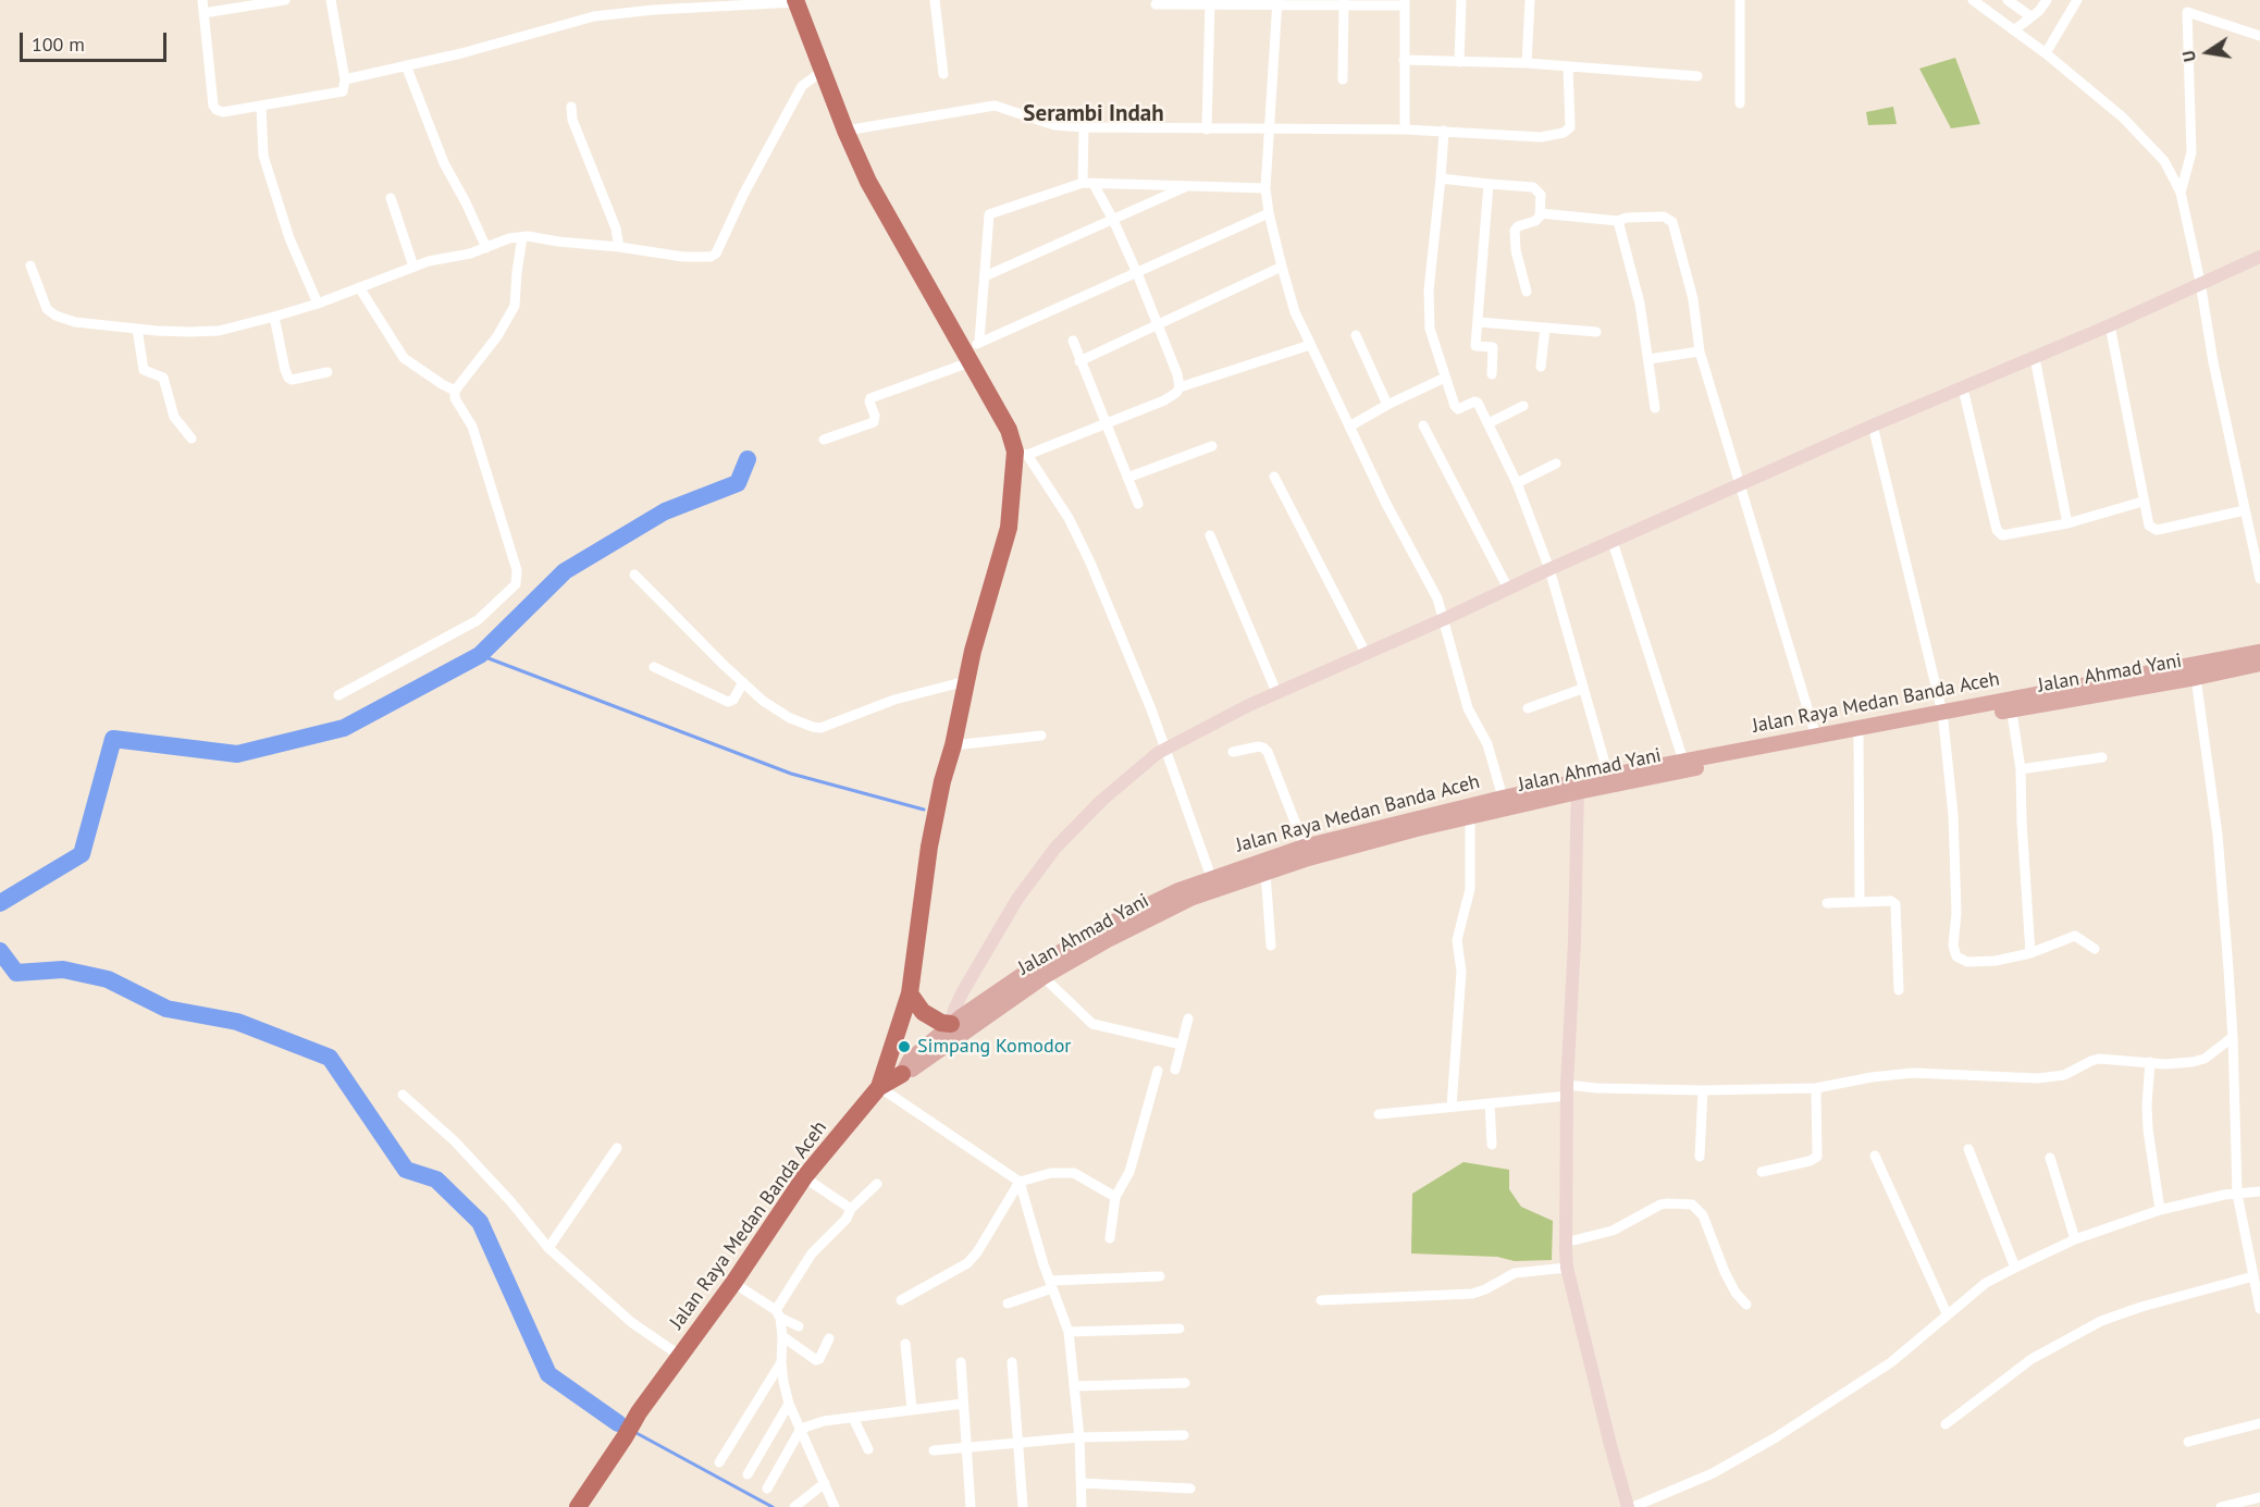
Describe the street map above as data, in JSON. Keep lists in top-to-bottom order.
{
  "streets": {
    "highway": ["Jalan Raya Medan Banda Aceh"],
    "main road": ["Jalan Ahmad Yani"]
  },
  "crossings": [
    ["Jalan Ahmad Yani", "Jalan Raya Medan Banda Aceh"]
  ],
  "districts": ["Serambi Indah"],
  "places": ["Simpang Komodor"],
  "scale_bar": "100 m",
  "north": "left"
}
